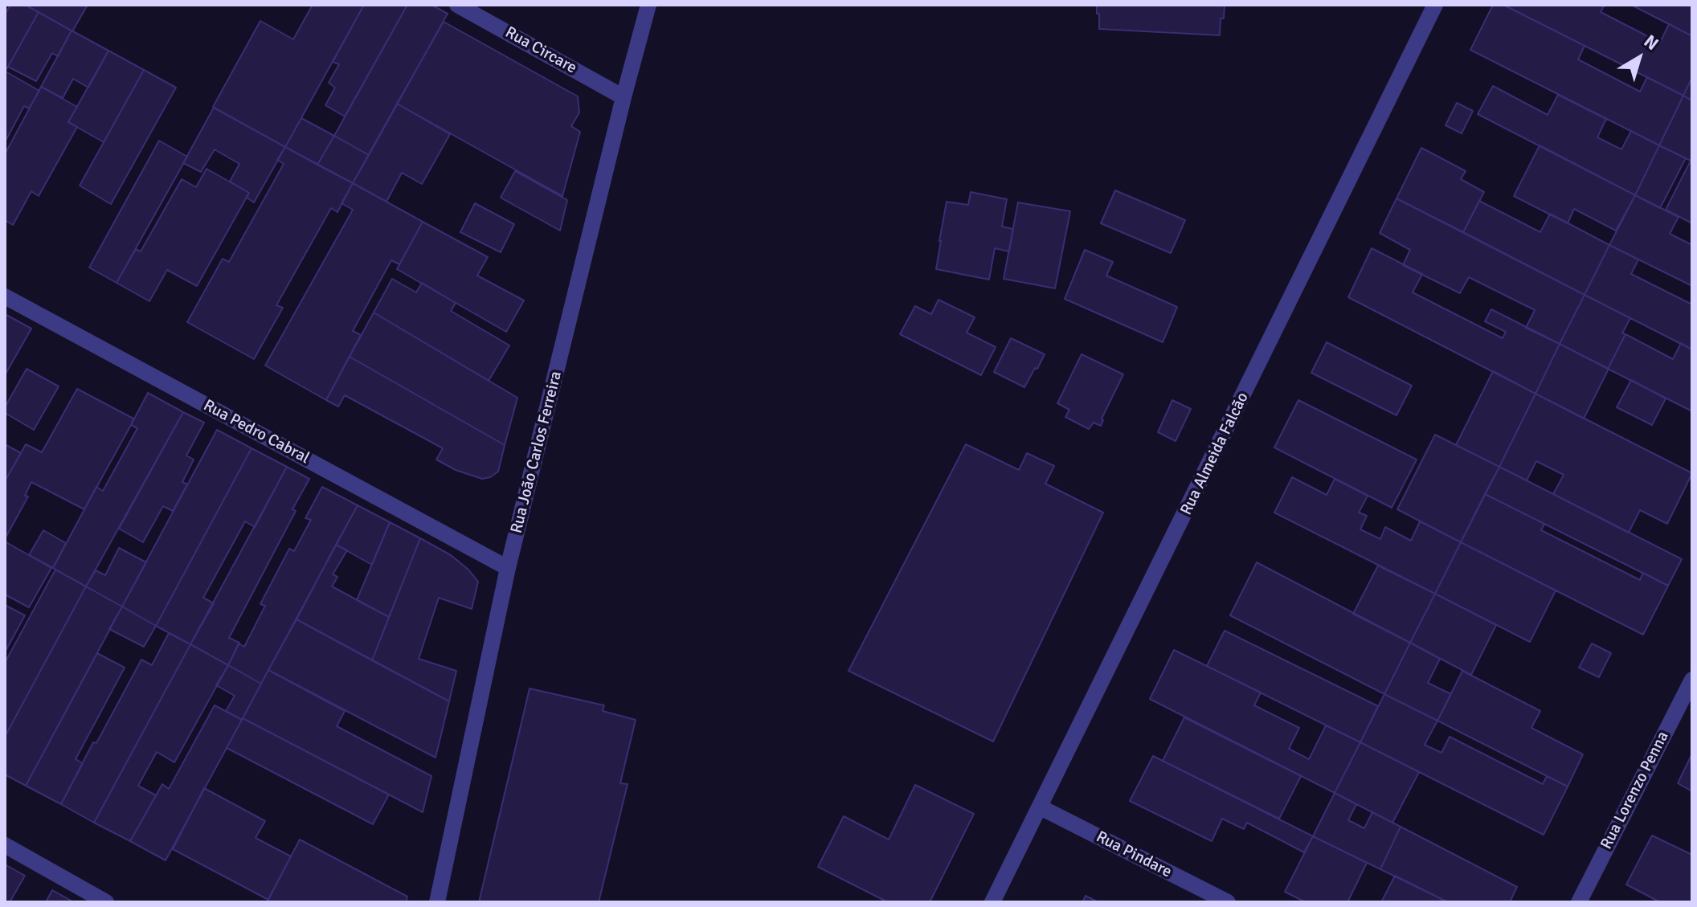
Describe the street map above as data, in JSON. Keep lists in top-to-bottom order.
{
  "streets": {
    "street": [
      "Rua Circare",
      "Rua Pedro Cabral",
      "Rua João Carlos Ferreira",
      "Rua Almeida Falcão",
      "Rua Lorenzo Penna",
      "Rua Pindare"
    ]
  },
  "crossings": [
    ["Rua Circare", "Rua João Carlos Ferreira"],
    ["Rua Pedro Cabral", "Rua João Carlos Ferreira"],
    ["Rua Almeida Falcão", "Rua Pindare"]
  ],
  "north": "top right"
}
